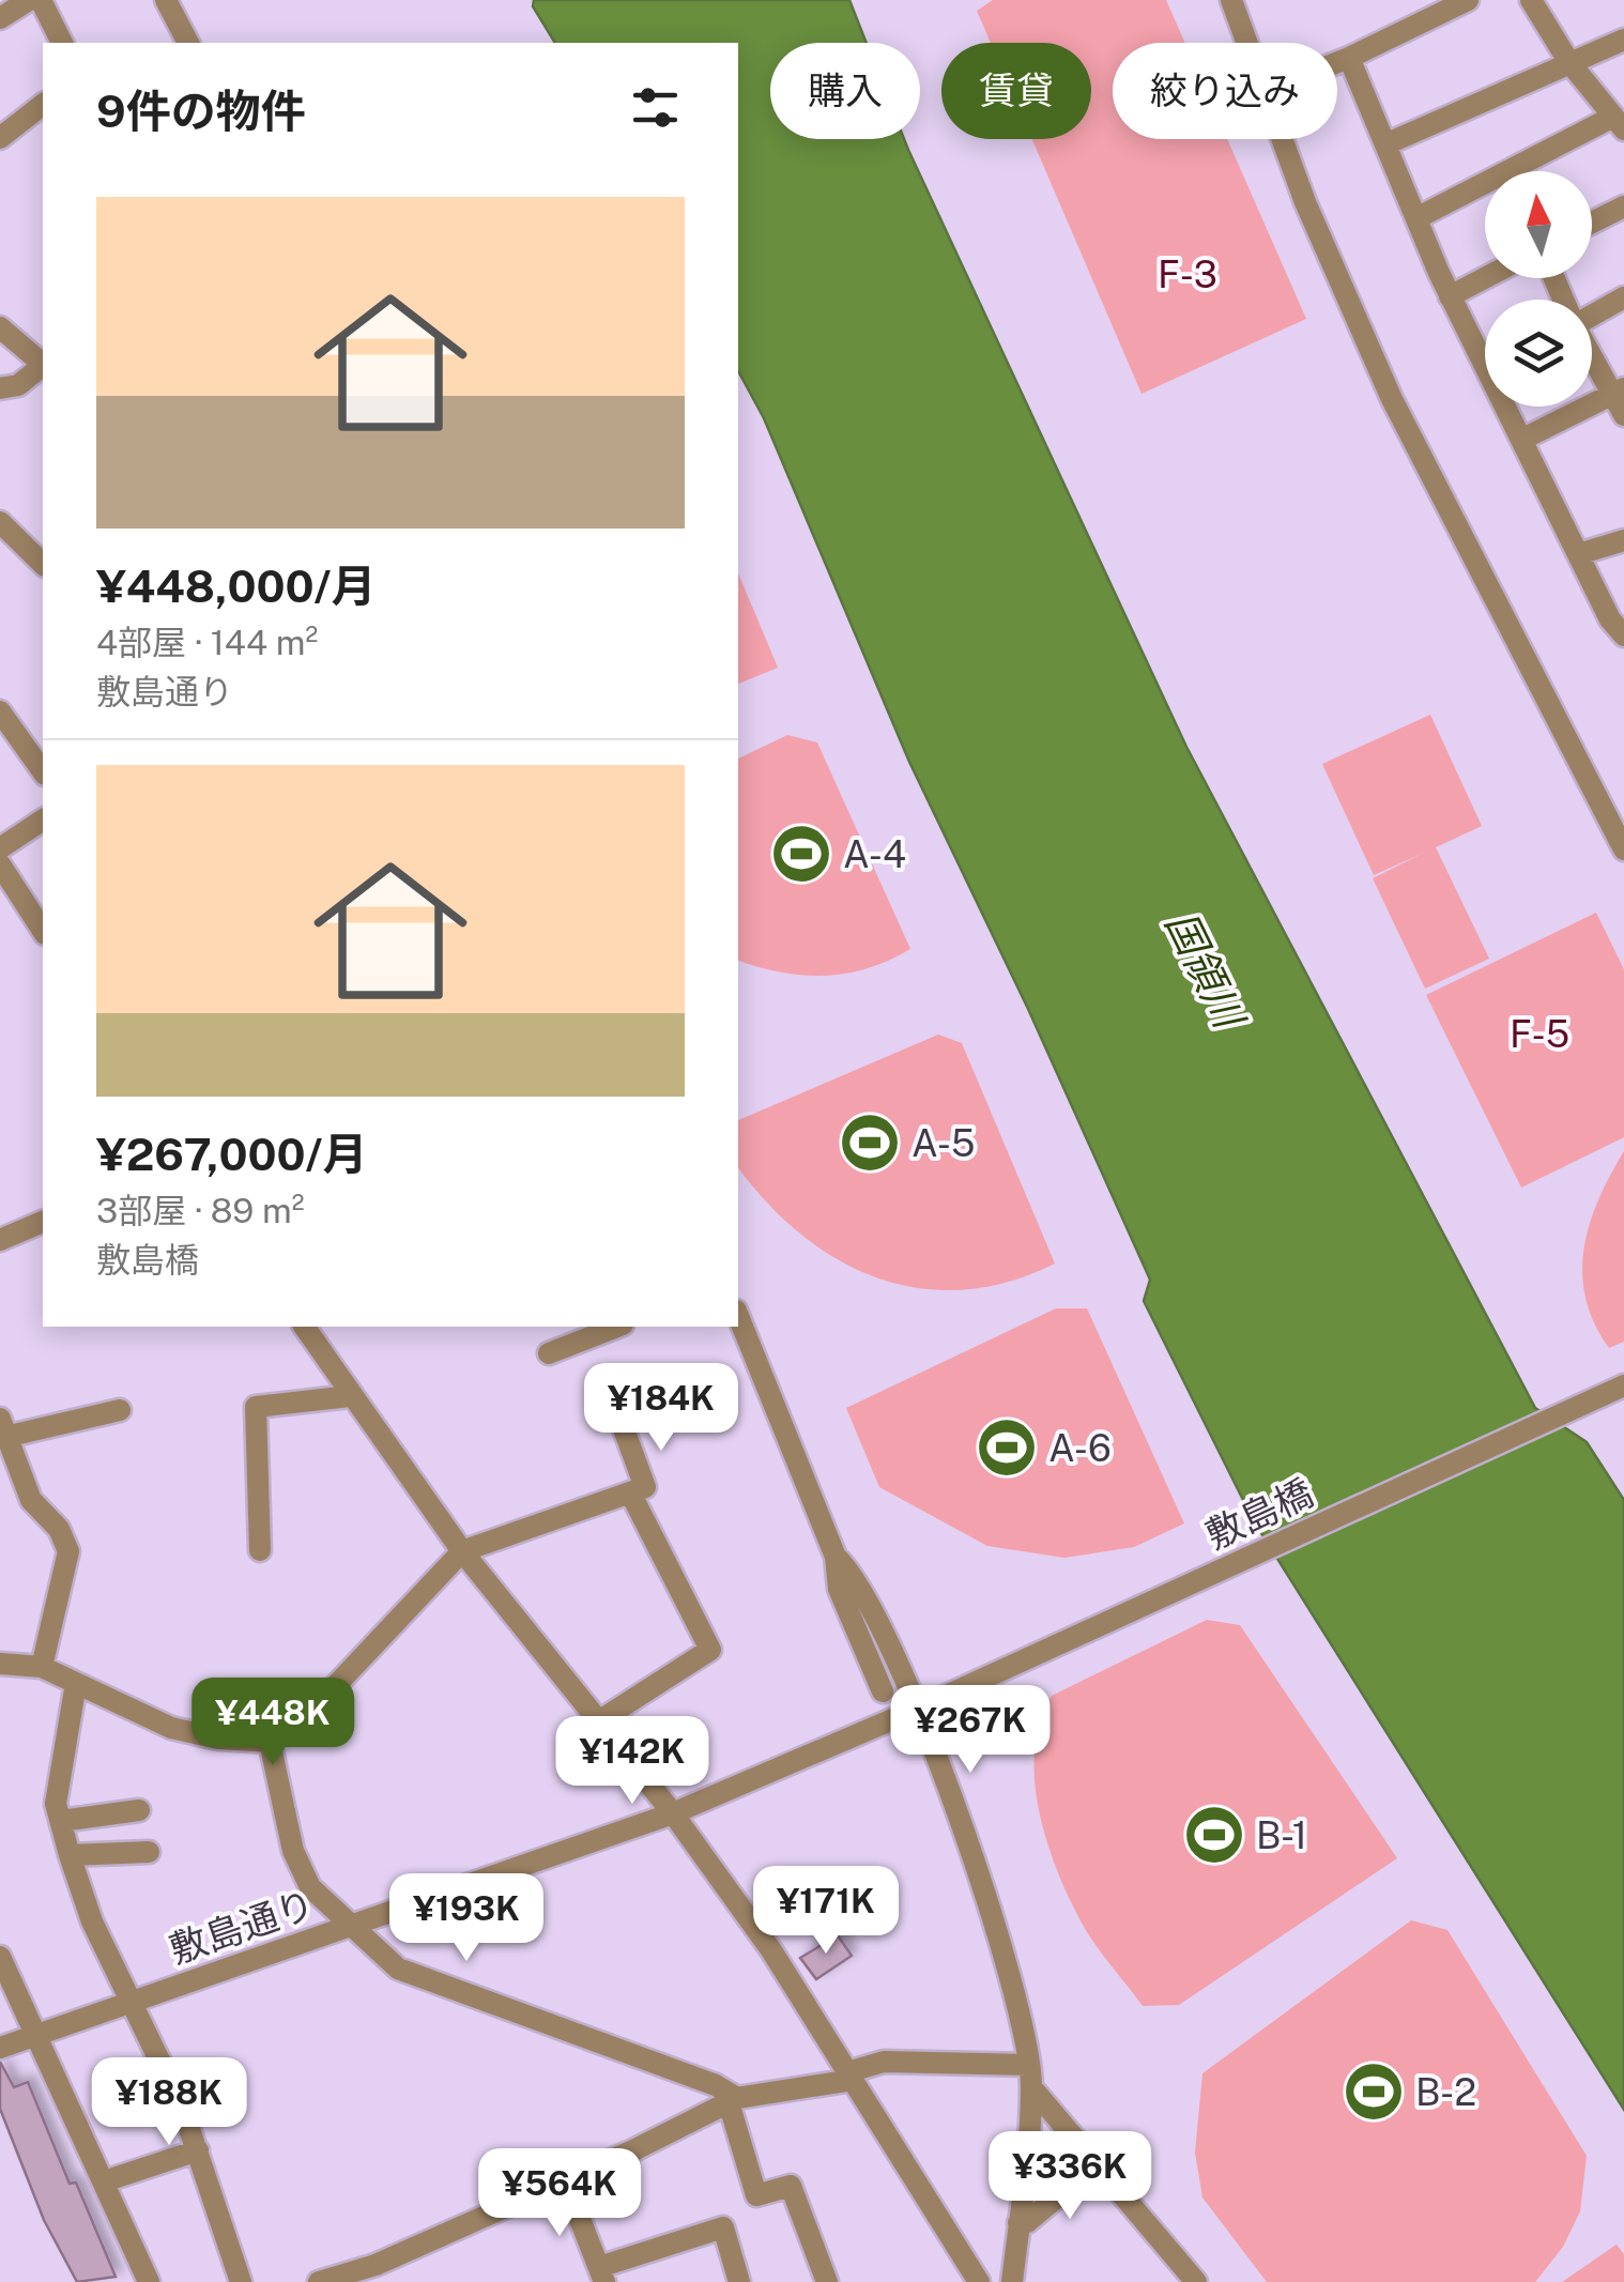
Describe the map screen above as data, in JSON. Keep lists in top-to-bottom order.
{
  "streets": {
    "street": ["敷島橋", "敷島通り"]
  },
  "crossings": [
    ["敷島橋", "敷島通り"]
  ],
  "water": ["国領川"],
  "parks": ["F-3", "F-5"],
  "places": {
    "sports": [
      "A-4",
      "A-5",
      "A-6",
      "B-1",
      "B-2"
    ]
  },
  "north": "top",
  "page": {
    "chip": ["購入", "賃貸", "絞り込み"],
    "heading": "9件の物件",
    "list": [
      {
        "name": "¥448,000/月",
        "note": "4部屋 · 144 m² · 敷島通り"
      },
      {
        "name": "¥267,000/月",
        "note": "3部屋 · 89 m² · 敷島橋"
      }
    ],
    "price": [
      "¥184K",
      "¥448K",
      "¥267K",
      "¥142K",
      "¥171K",
      "¥193K",
      "¥188K",
      "¥336K",
      "¥564K"
    ]
  }
}
